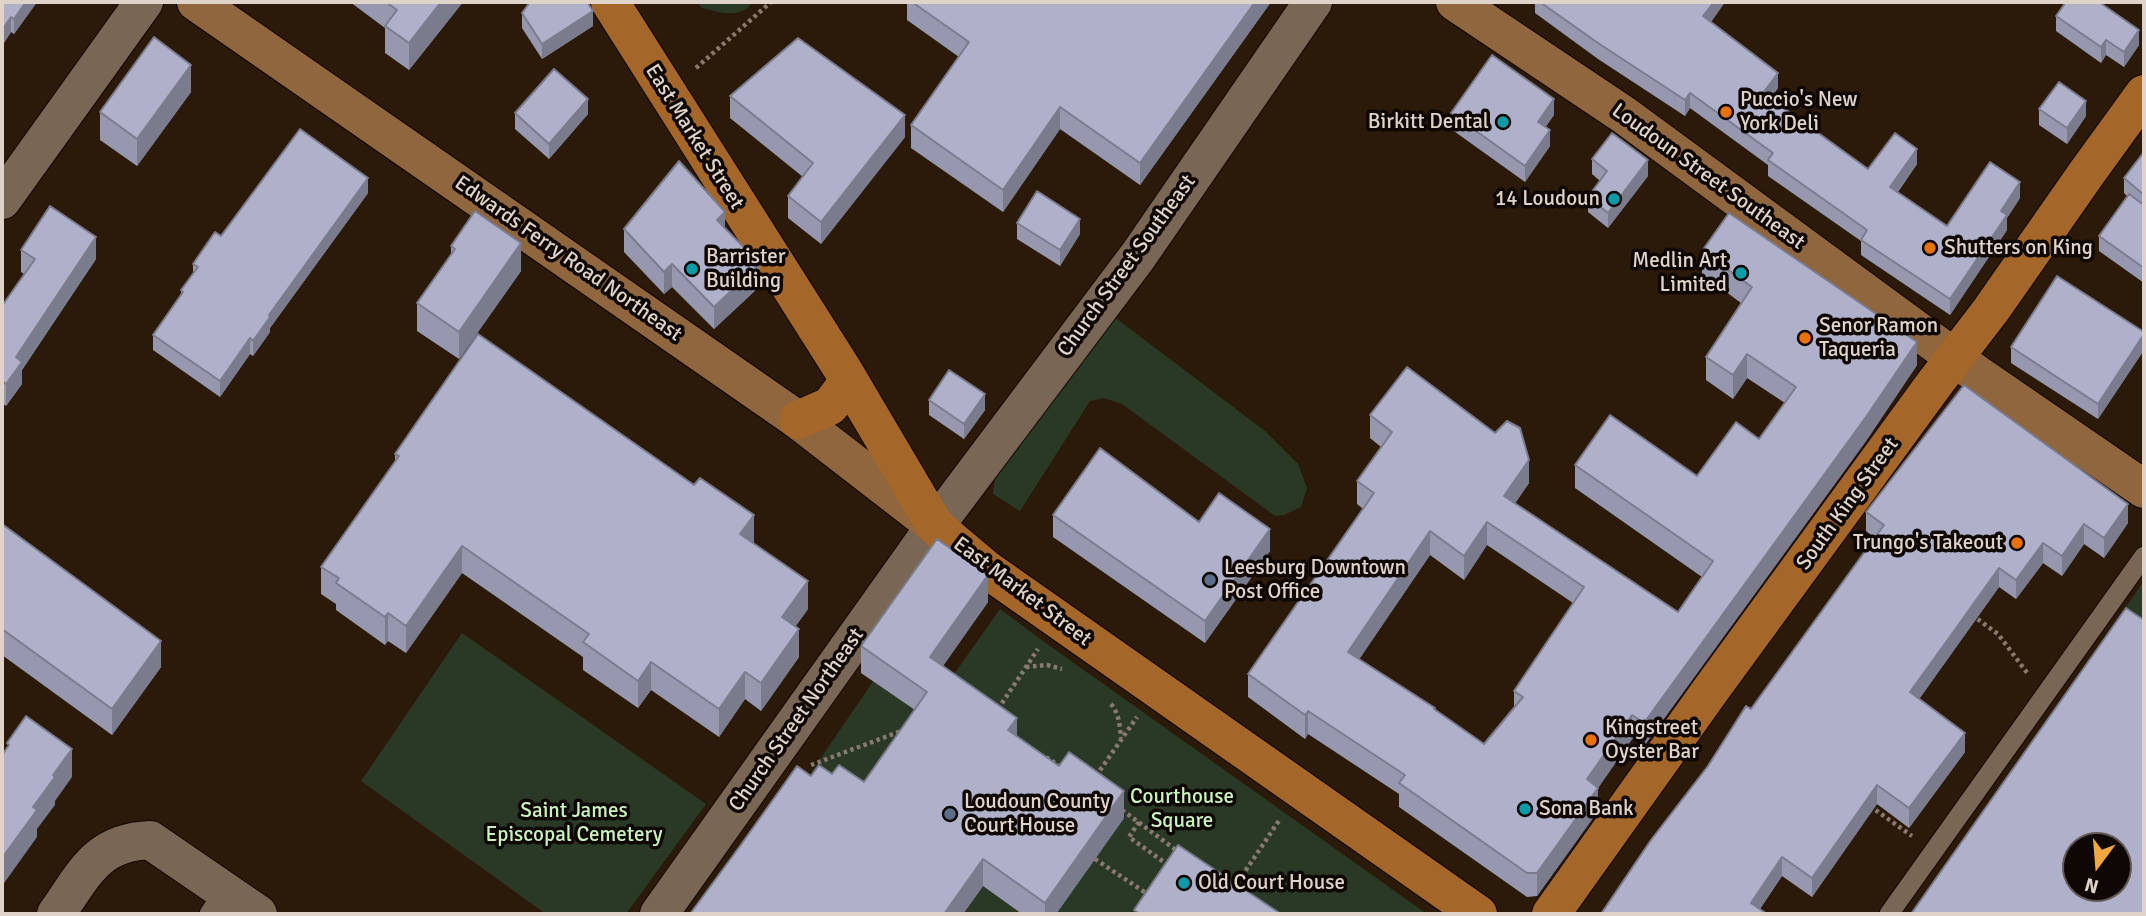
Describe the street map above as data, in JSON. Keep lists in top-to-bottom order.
{
  "streets": {
    "main road": ["East Market Street", "South King Street"],
    "street": [
      "Loudoun Street Southeast",
      "Edwards Ferry Road Northeast",
      "Church Street Southeast",
      "Church Street Northeast"
    ]
  },
  "crossings": [
    ["East Market Street", "Edwards Ferry Road Northeast"],
    ["East Market Street", "Church Street Southeast"],
    ["East Market Street", "Church Street Northeast"],
    ["Loudoun Street Southeast", "South King Street"],
    ["Edwards Ferry Road Northeast", "Church Street Southeast"],
    ["Edwards Ferry Road Northeast", "Church Street Northeast"],
    ["Church Street Southeast", "Church Street Northeast"]
  ],
  "parks": ["Courthouse Square", "Saint James Episcopal Cemetery"],
  "places": [
    "Puccio's New York Deli",
    "Birkitt Dental",
    "14 Loudoun",
    "Shutters on King",
    "Barrister Building",
    "Medlin Art Limited",
    "Senor Ramon Taqueria",
    "Trungo's Takeout",
    "Leesburg Downtown Post Office",
    "Kingstreet Oyster Bar",
    "Sona Bank",
    "Loudoun County Court House",
    "Old Court House"
  ],
  "north": "bottom"
}
